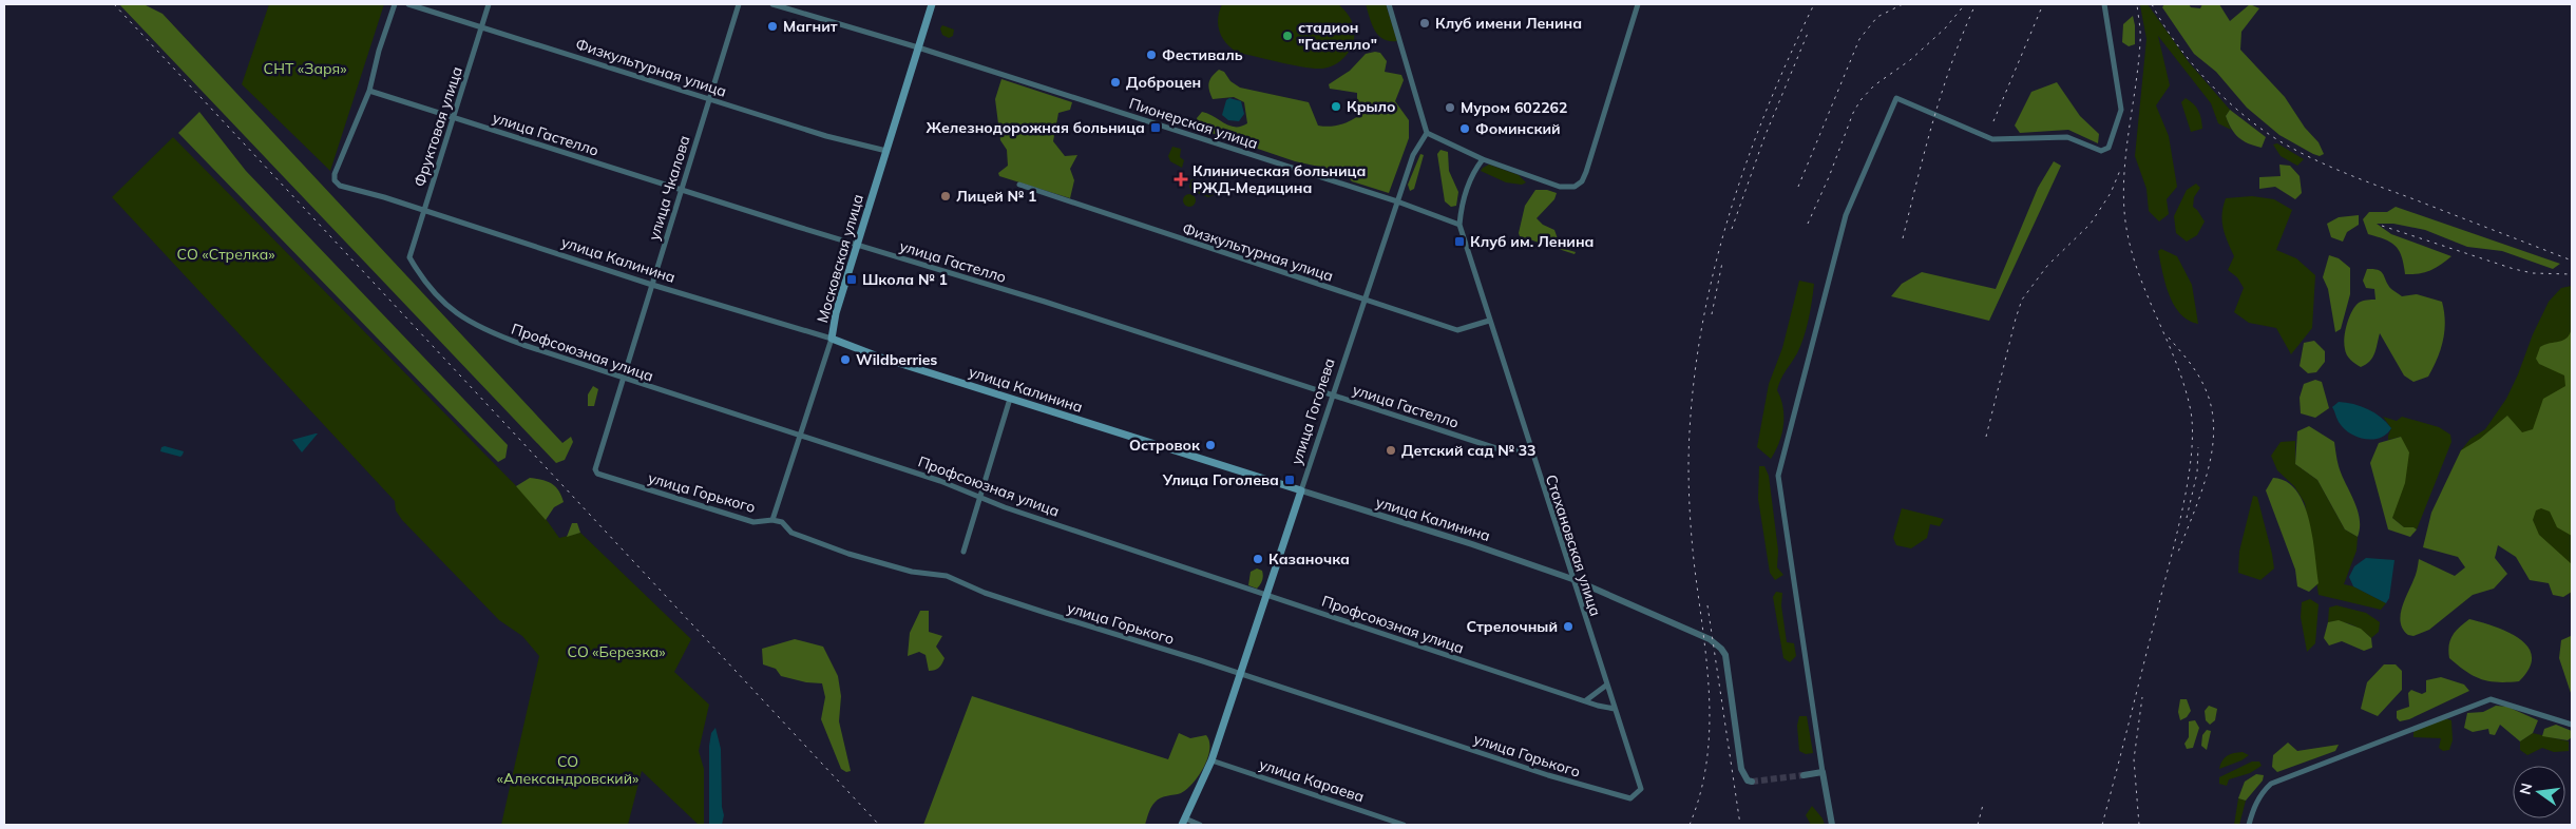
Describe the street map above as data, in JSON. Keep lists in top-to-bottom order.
{
  "streets": {
    "main road": ["Московская улица", "улица Калинина", "улица Гоголева"],
    "street": [
      "Физкультурная улица",
      "Пионерская улица",
      "Фруктовая улица",
      "улица Гастелло",
      "улица Чкалова",
      "Профсоюзная улица",
      "улица Горького",
      "Стахановская улица",
      "улица Караева"
    ]
  },
  "crossings": [
    ["Физкультурная улица", "Фруктовая улица"],
    ["Физкультурная улица", "улица Чкалова"],
    ["Физкультурная улица", "Московская улица"],
    ["Физкультурная улица", "улица Гоголева"],
    ["Физкультурная улица", "Стахановская улица"],
    ["Пионерская улица", "Московская улица"],
    ["Пионерская улица", "улица Гоголева"],
    ["Пионерская улица", "Стахановская улица"],
    ["Фруктовая улица", "улица Гастелло"],
    ["Фруктовая улица", "улица Калинина"],
    ["Фруктовая улица", "Профсоюзная улица"],
    ["улица Гастелло", "улица Чкалова"],
    ["улица Гастелло", "Московская улица"],
    ["улица Гастелло", "улица Калинина"],
    ["улица Гастелло", "улица Гоголева"],
    ["улица Гастелло", "Стахановская улица"],
    ["улица Чкалова", "улица Калинина"],
    ["улица Чкалова", "Профсоюзная улица"],
    ["улица Чкалова", "улица Горького"],
    ["Московская улица", "улица Калинина"],
    ["Московская улица", "Профсоюзная улица"],
    ["Московская улица", "улица Горького"],
    ["улица Калинина", "улица Гоголева"],
    ["улица Калинина", "Стахановская улица"],
    ["Профсоюзная улица", "улица Гоголева"],
    ["Профсоюзная улица", "Стахановская улица"],
    ["улица Гоголева", "улица Горького"],
    ["улица Гоголева", "улица Караева"],
    ["улица Горького", "Стахановская улица"]
  ],
  "parks": [
    "СНТ «Заря»",
    "СО «Стрелка»",
    "СО «Березка»",
    "СО «Александровский»"
  ],
  "places": {
    "other": [
      "Клуб имени Ленина",
      "Магнит",
      "стадион \"Гастелло\"",
      "Фестиваль",
      "Доброцен",
      "Крыло",
      "Муром 602262",
      "Фоминский",
      "Лицей № 1",
      "Wildberries",
      "Островок",
      "Детский сад № 33",
      "Казаночка",
      "Стрелочный"
    ],
    "transit": [
      "Железнодорожная больница",
      "Клуб им. Ленина",
      "Школа № 1",
      "Улица Гоголева"
    ],
    "health": ["Клиническая больница РЖД-Медицина"]
  },
  "north": "left"
}
